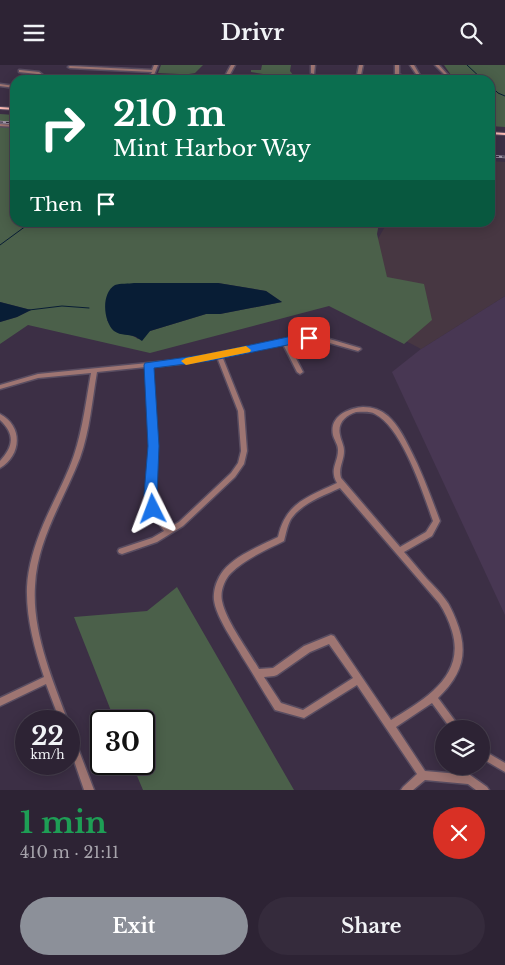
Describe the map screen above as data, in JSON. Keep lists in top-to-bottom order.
{
  "page": {
    "header": "Drivr",
    "turn": ["210 m", "Mint Harbor Way"],
    "then": "Then",
    "speed": "22 km/h",
    "limit": "30",
    "heading": ["1 min", "410 m · 21:11"],
    "buttons": ["Exit", "Share"]
  }
}
